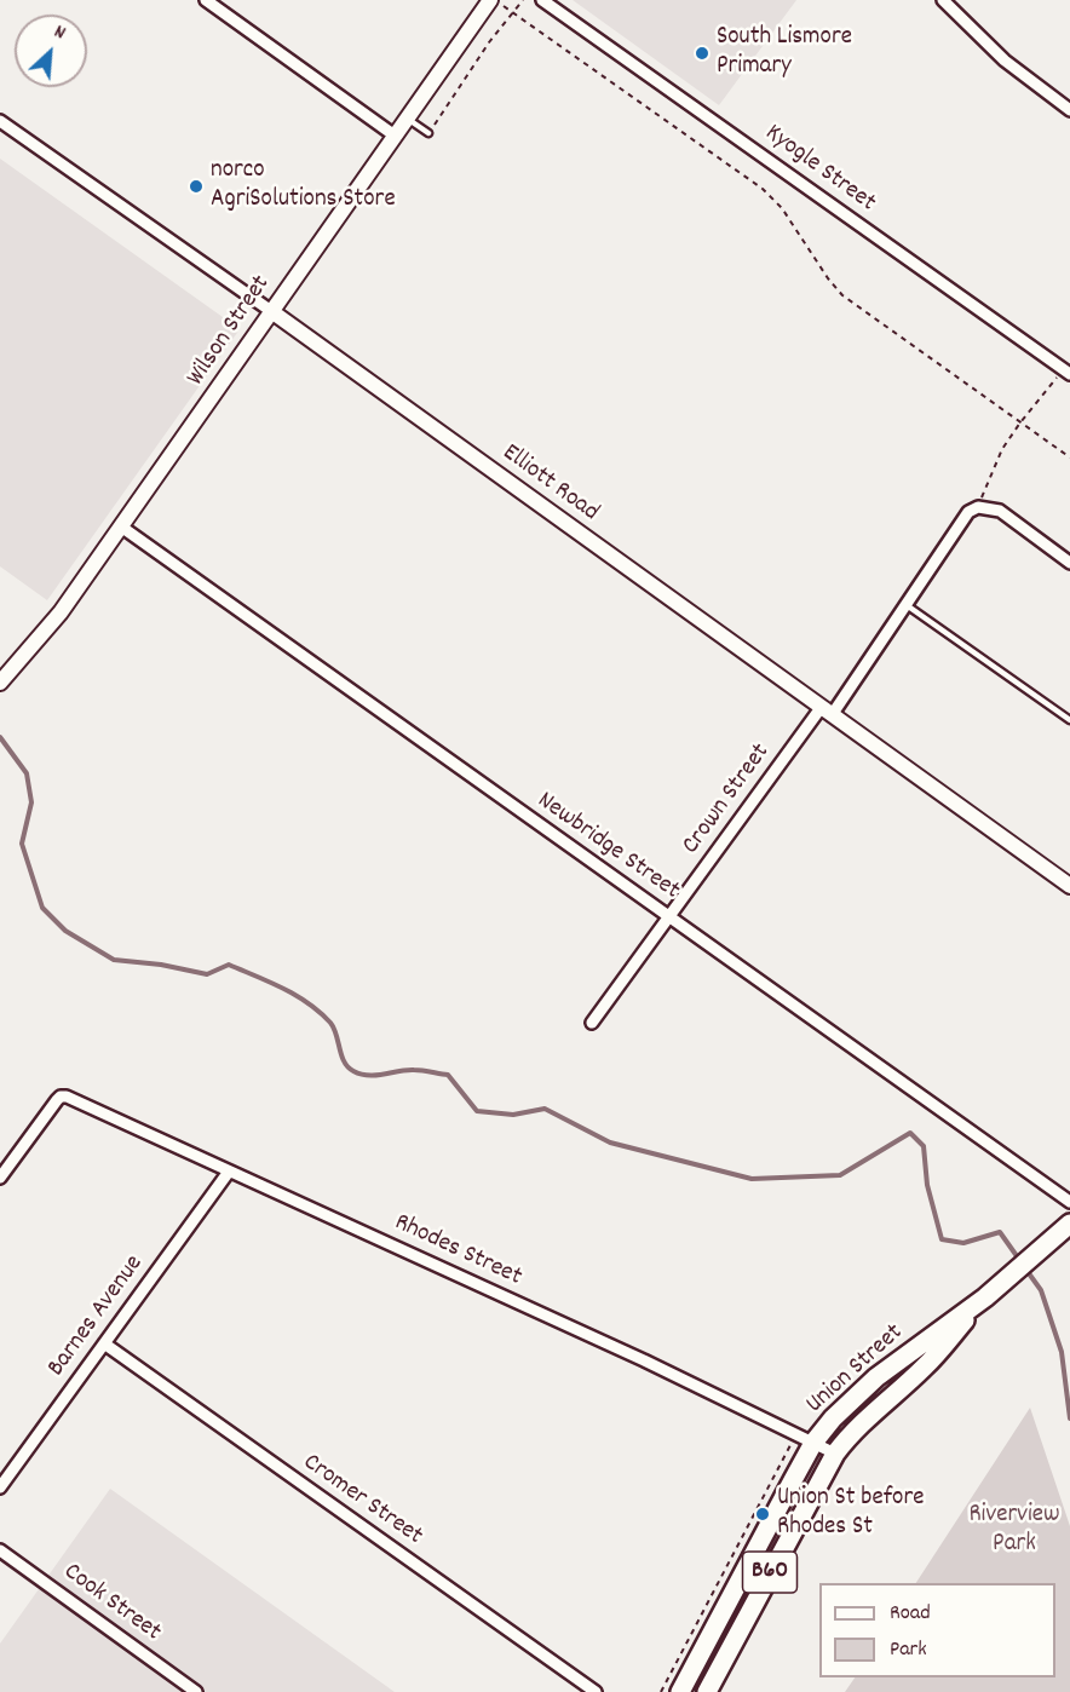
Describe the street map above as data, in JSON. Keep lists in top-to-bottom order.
{
  "streets": {
    "main road": ["Union Street", "B60"],
    "street": [
      "Kyogle Street",
      "Wilson Street",
      "Elliott Road",
      "Crown Street",
      "Newbridge Street",
      "Rhodes Street",
      "Barnes Avenue",
      "Cromer Street",
      "Cook Street"
    ]
  },
  "crossings": [
    ["Wilson Street", "Elliott Road"],
    ["Wilson Street", "Newbridge Street"],
    ["Elliott Road", "Crown Street"],
    ["Crown Street", "Newbridge Street"],
    ["Rhodes Street", "Barnes Avenue"],
    ["Rhodes Street", "Union Street"],
    ["Barnes Avenue", "Cromer Street"]
  ],
  "parks": ["Riverview Park"],
  "places": ["South Lismore Primary", "norco AgriSolutions Store", "Union St before Rhodes St"],
  "legend": ["Road", "Park"],
  "north": "top right"
}
